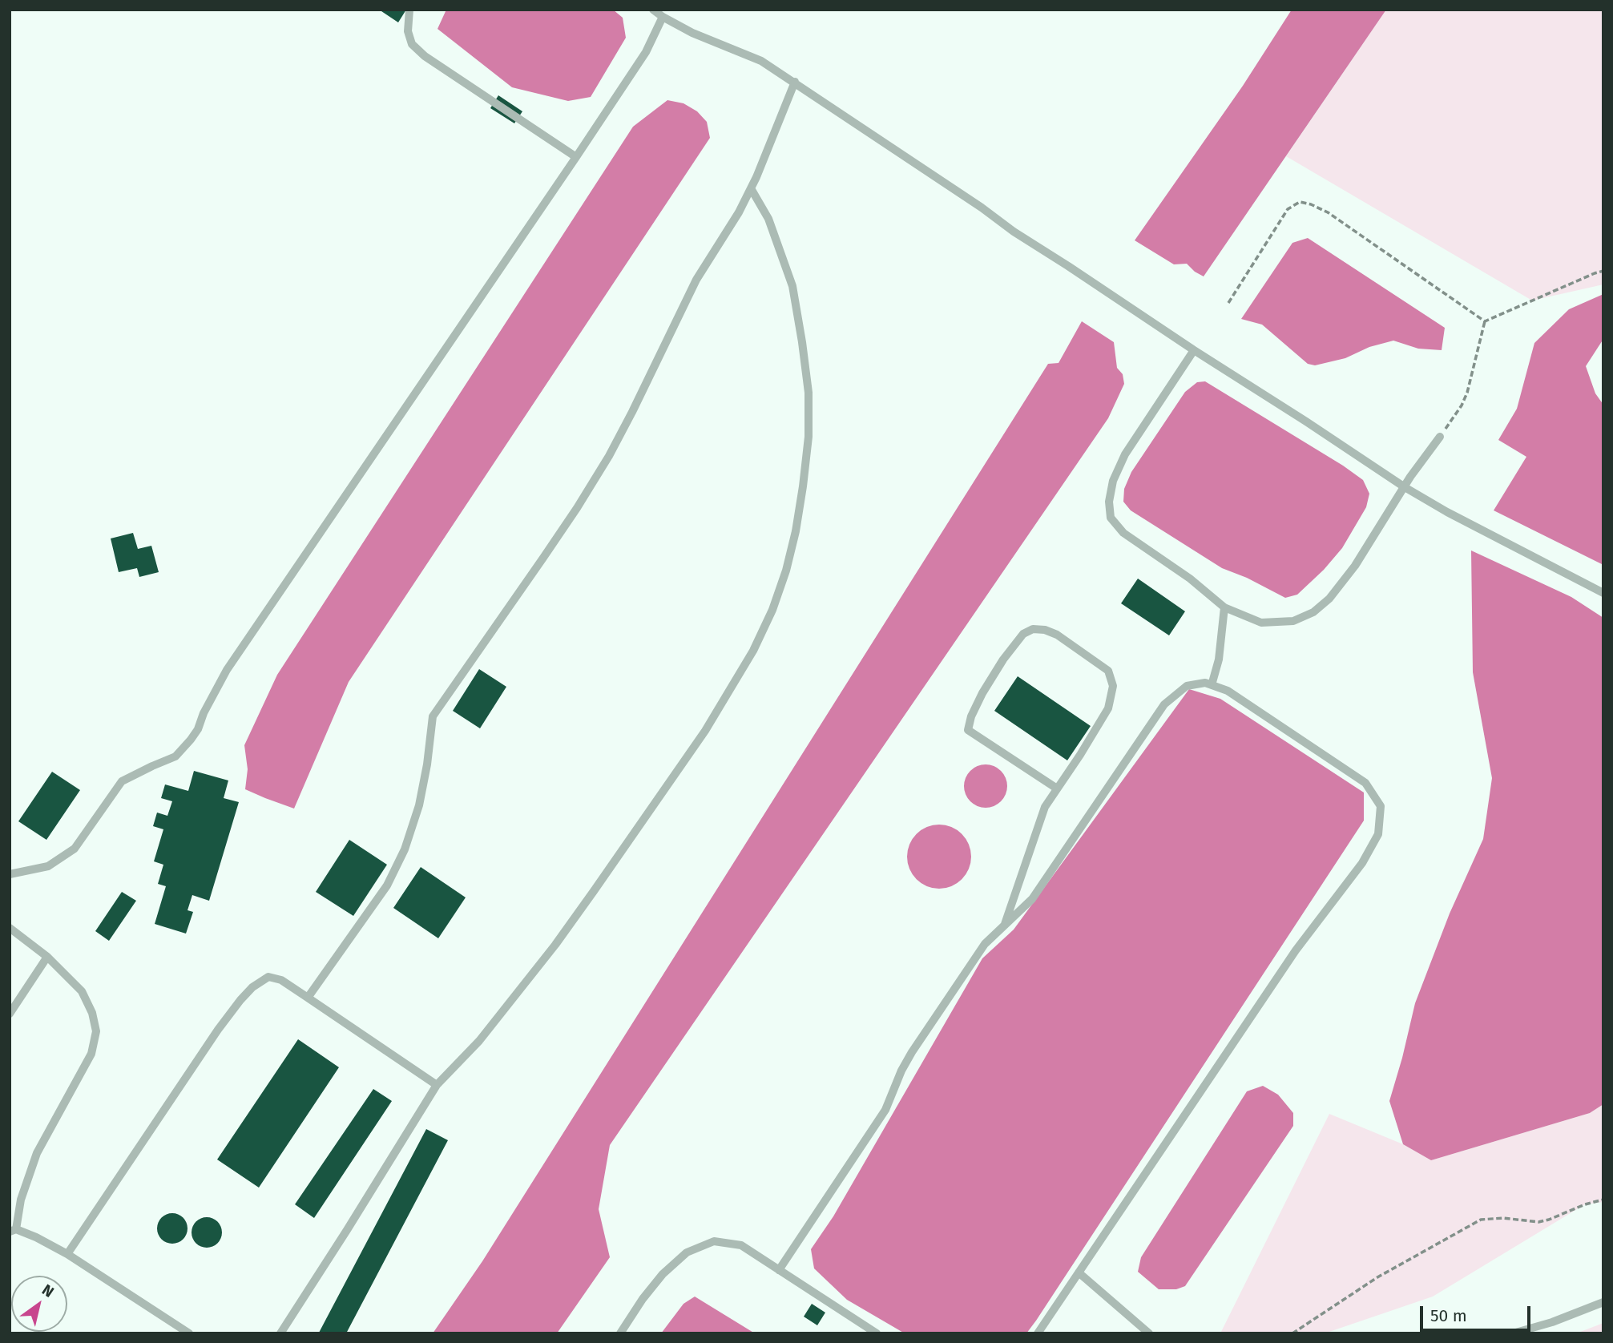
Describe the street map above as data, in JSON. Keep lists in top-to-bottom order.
{
  "scale_bar": "50 m",
  "north": "top right"
}
